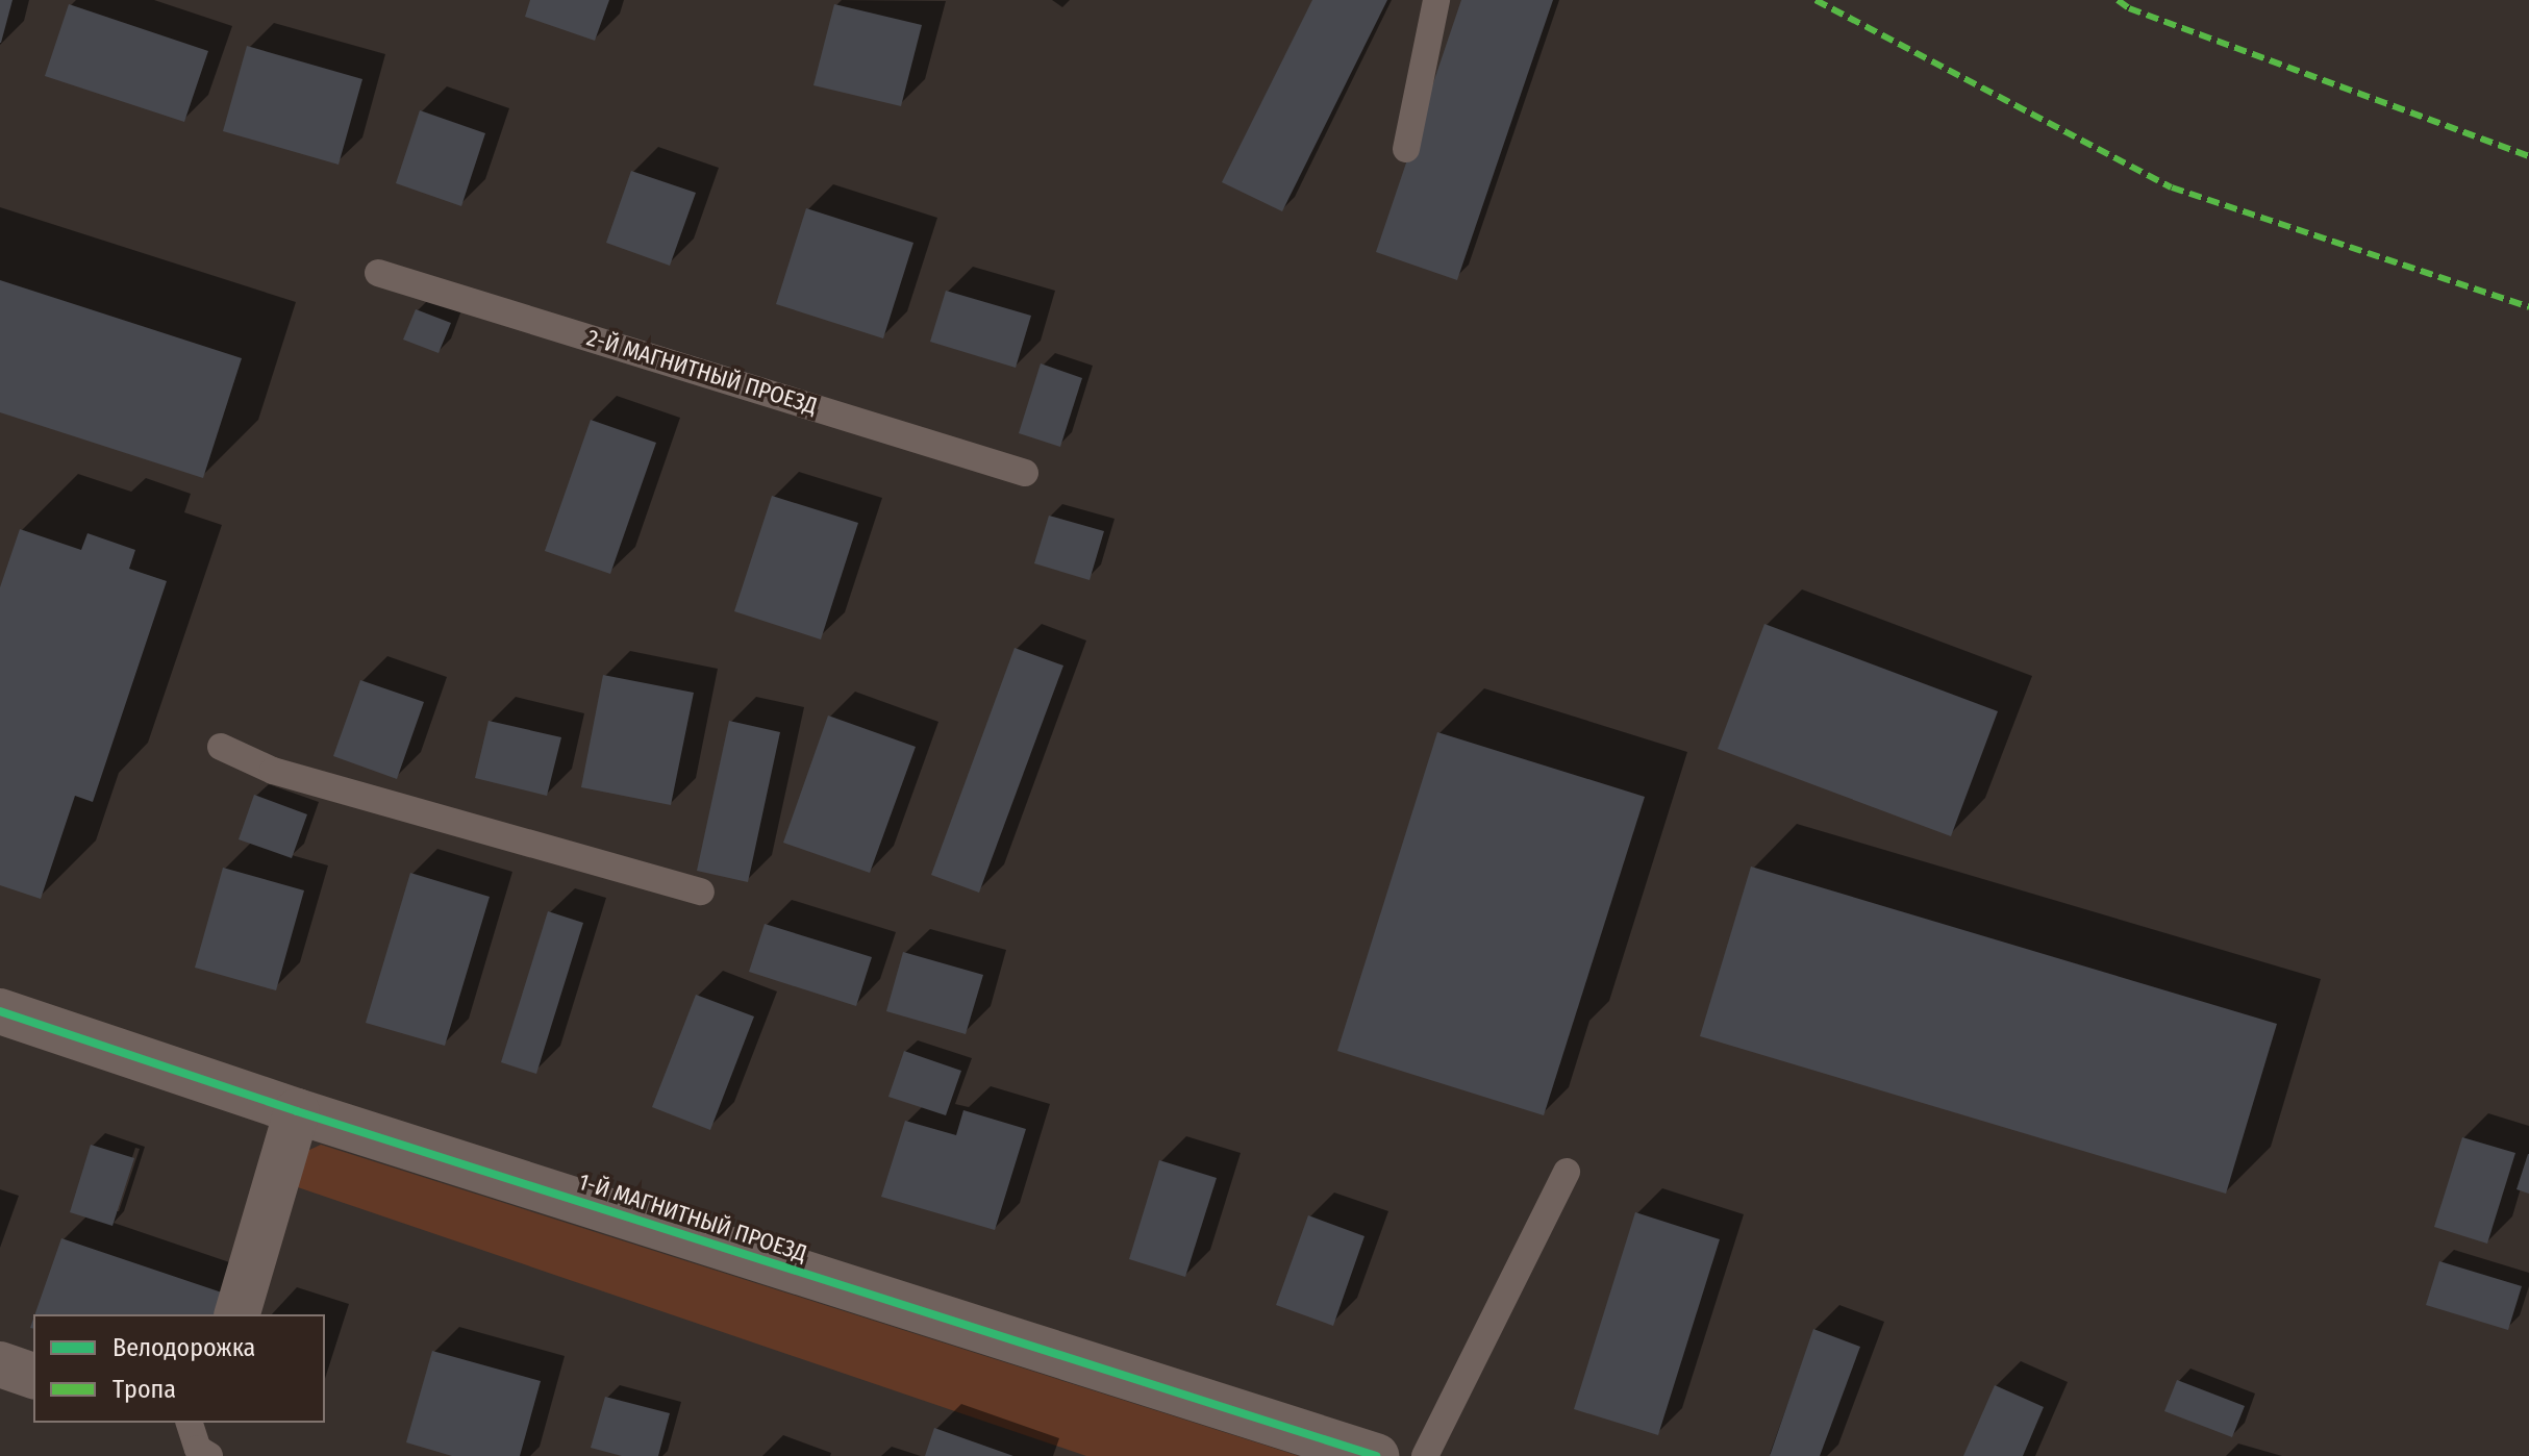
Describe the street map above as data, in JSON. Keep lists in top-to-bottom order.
{
  "streets": {
    "street": ["1-Й МАГНИТНЫЙ ПРОЕЗД"],
    "lane": ["2-Й МАГНИТНЫЙ ПРОЕЗД"]
  },
  "legend": ["Велодорожка", "Тропа"]
}
